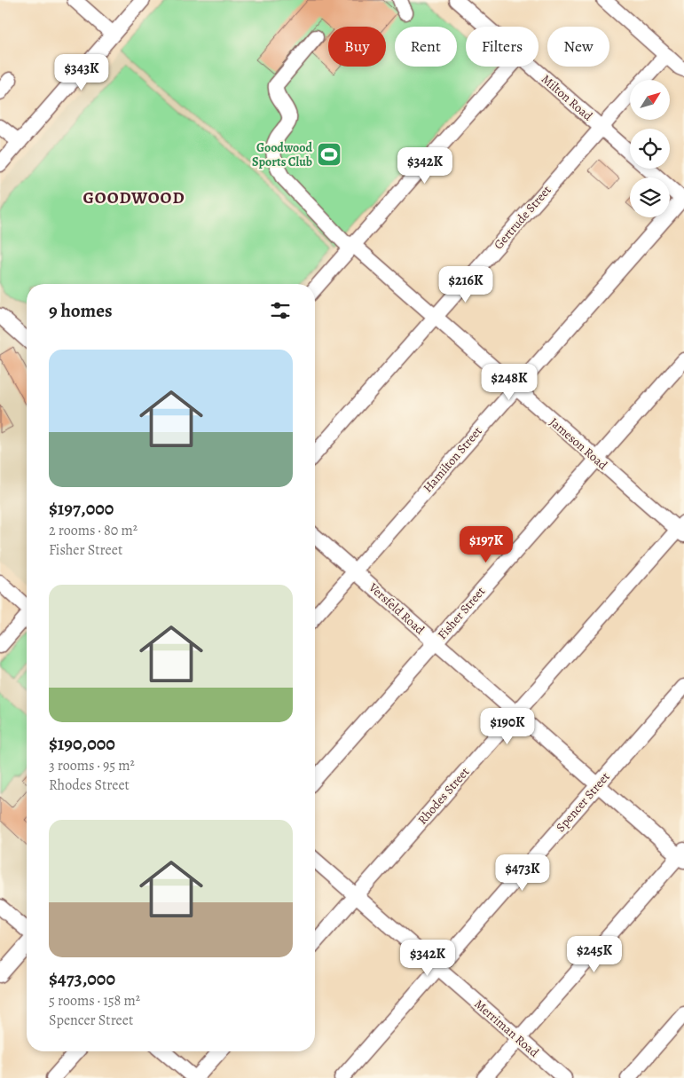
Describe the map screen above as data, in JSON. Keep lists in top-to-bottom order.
{
  "streets": {
    "street": [
      "Milton Road",
      "Gertrude Street",
      "Jameson Road",
      "Hamilton Street",
      "Versfeld Road",
      "Fisher Street",
      "Rhodes Street",
      "Spencer Street",
      "Merriman Road"
    ]
  },
  "crossings": [
    ["Milton Road", "Gertrude Street"],
    ["Milton Road", "Hamilton Street"],
    ["Gertrude Street", "Jameson Road"],
    ["Jameson Road", "Hamilton Street"],
    ["Jameson Road", "Fisher Street"],
    ["Jameson Road", "Rhodes Street"],
    ["Hamilton Street", "Versfeld Road"],
    ["Versfeld Road", "Fisher Street"],
    ["Versfeld Road", "Rhodes Street"],
    ["Versfeld Road", "Spencer Street"],
    ["Rhodes Street", "Merriman Road"],
    ["Spencer Street", "Merriman Road"]
  ],
  "districts": ["GOODWOOD"],
  "places": {
    "sports": ["Goodwood Sports Club"]
  },
  "north": "top right",
  "page": {
    "chip": [
      "Buy",
      "Rent",
      "Filters",
      "New"
    ],
    "price": [
      "$343K",
      "$342K",
      "$216K",
      "$248K",
      "$197K",
      "$190K",
      "$473K",
      "$245K",
      "$342K"
    ],
    "heading": "9 homes",
    "list": [
      {
        "name": "$197,000",
        "note": "2 rooms · 80 m² · Fisher Street"
      },
      {
        "name": "$190,000",
        "note": "3 rooms · 95 m² · Rhodes Street"
      },
      {
        "name": "$473,000",
        "note": "5 rooms · 158 m² · Spencer Street"
      }
    ]
  }
}
